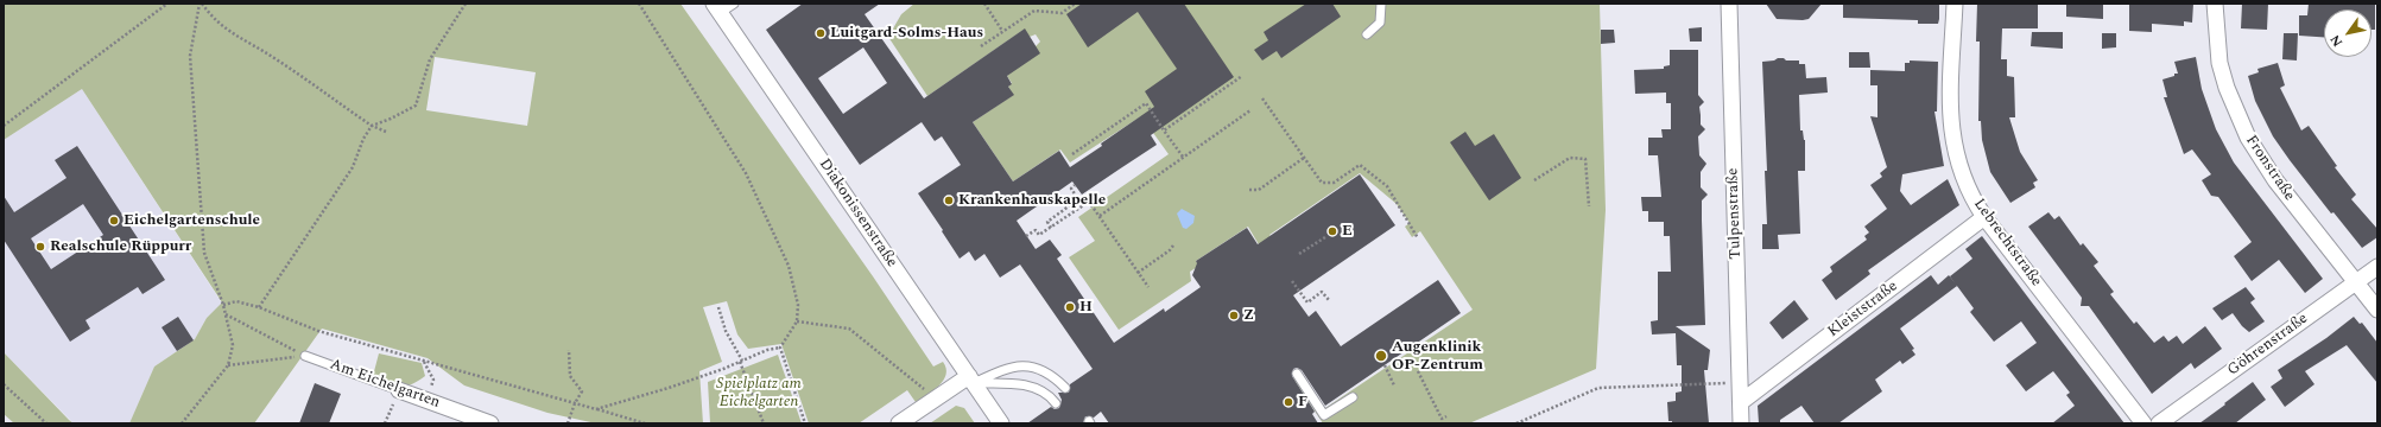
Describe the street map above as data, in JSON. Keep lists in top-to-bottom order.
{
  "streets": {
    "street": [
      "Fronstraße",
      "Diakonissenstraße",
      "Tulpenstraße",
      "Lebrechtstraße",
      "Kleiststraße",
      "Göhrenstraße",
      "Am Eichelgarten"
    ]
  },
  "crossings": [
    ["Fronstraße", "Göhrenstraße"],
    ["Tulpenstraße", "Kleiststraße"],
    ["Lebrechtstraße", "Kleiststraße"]
  ],
  "parks": ["Spielplatz am Eichelgarten"],
  "places": [
    "Luitgard-Solms-Haus",
    "Krankenhauskapelle",
    "Eichelgartenschule",
    "E",
    "Realschule Rüppurr",
    "H",
    "Z",
    "Augenklinik OP-Zentrum",
    "F"
  ],
  "north": "bottom left"
}
